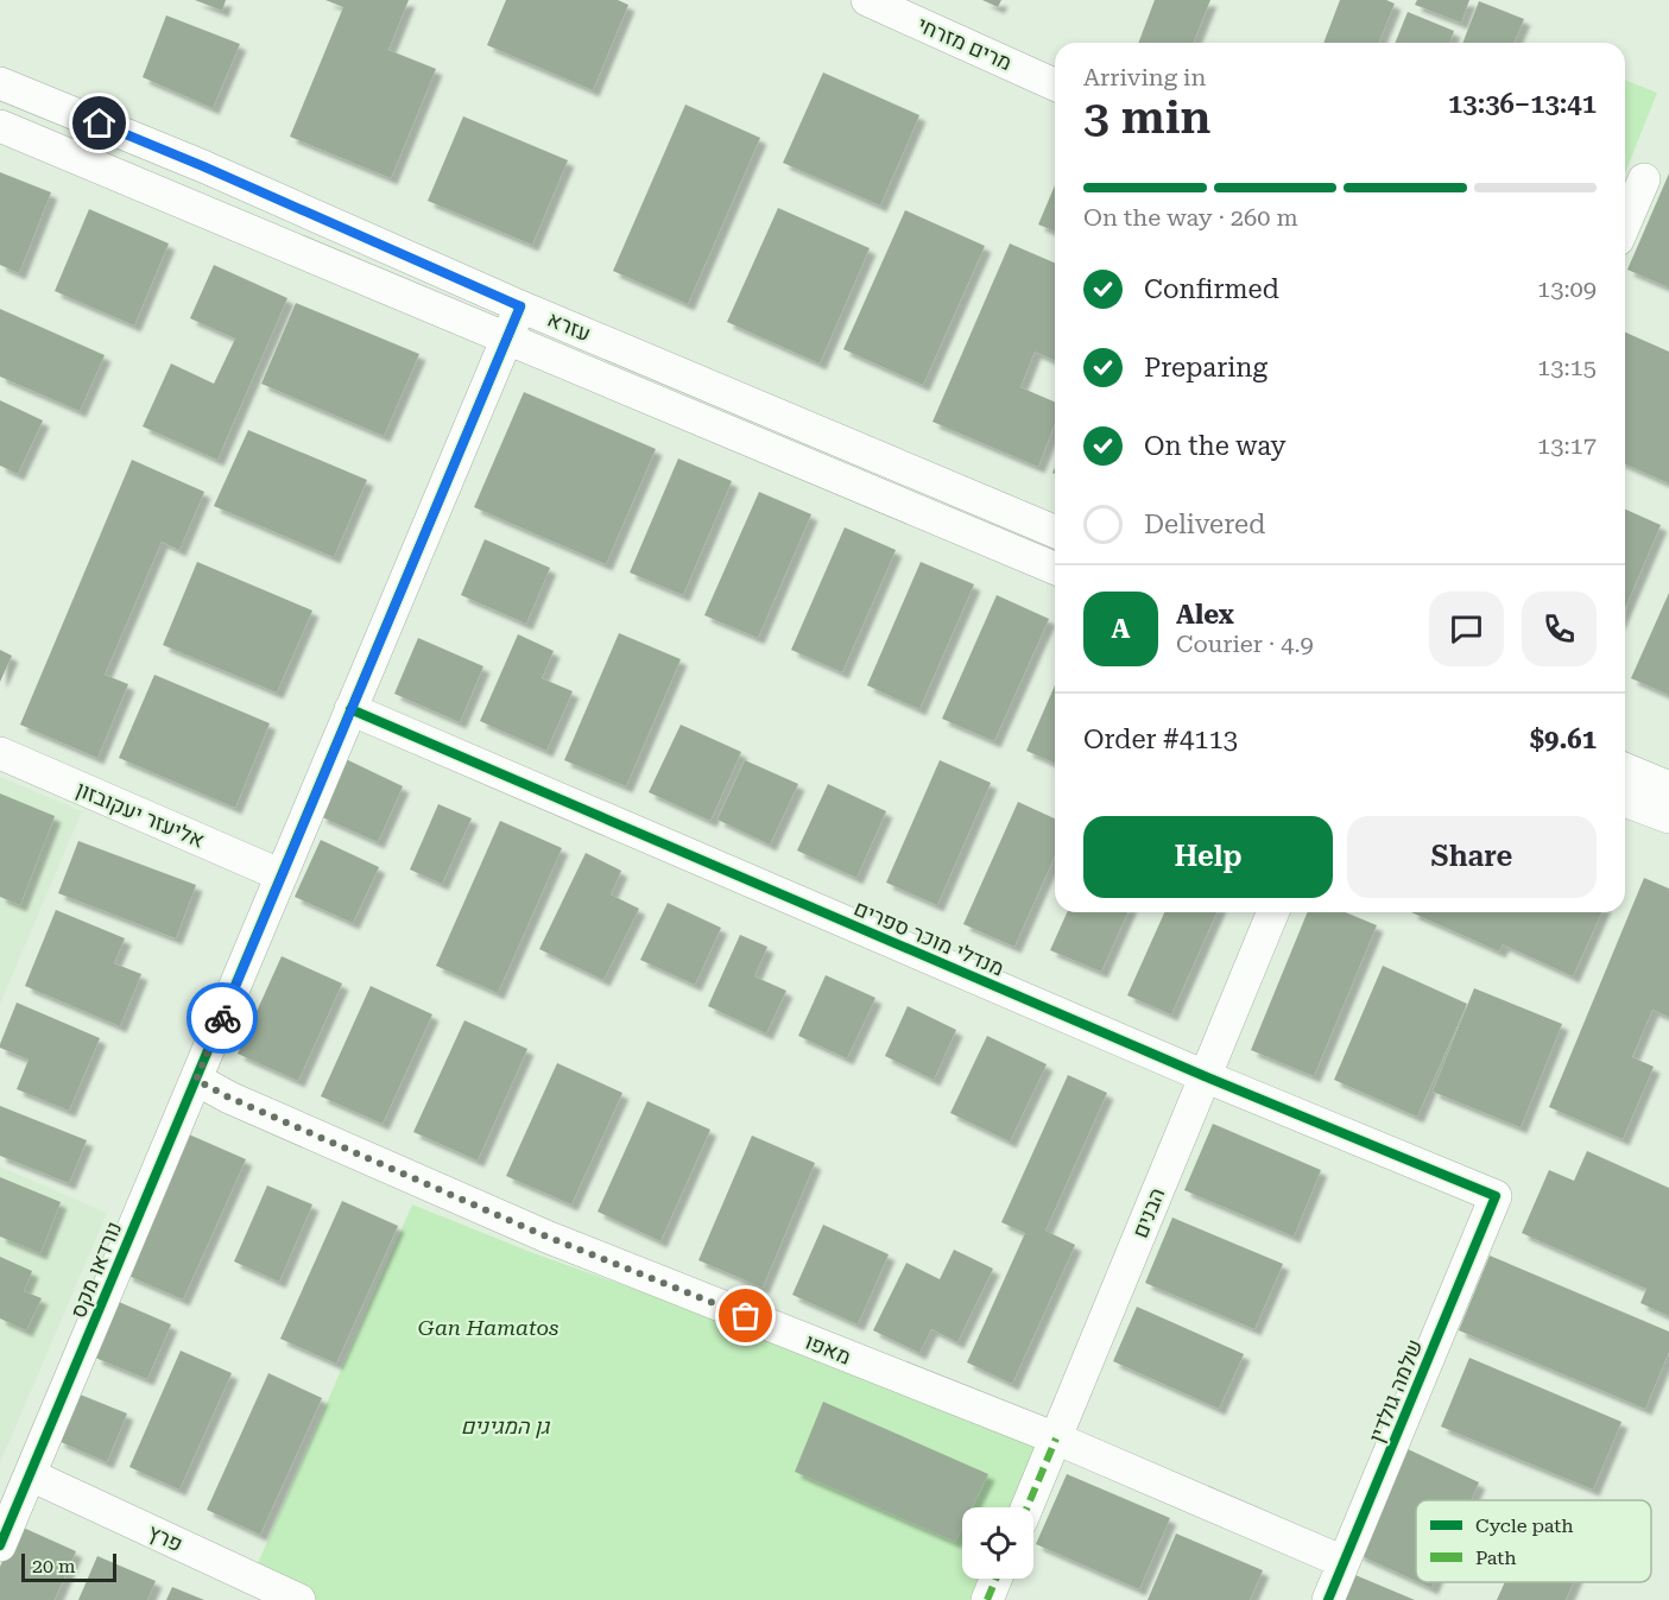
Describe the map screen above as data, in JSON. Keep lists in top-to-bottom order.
{
  "streets": {
    "street": [
      "מרים מזרחי",
      "עזרא",
      "אליעזר יעקובזון",
      "מנדלי מוכר ספרים",
      "הבנים",
      "נורדאו מקס",
      "מאפו",
      "שלמה גולדין",
      "פרץ"
    ]
  },
  "crossings": [
    ["עזרא", "נורדאו מקס"],
    ["אליעזר יעקובזון", "נורדאו מקס"],
    ["מנדלי מוכר ספרים", "הבנים"],
    ["מנדלי מוכר ספרים", "נורדאו מקס"],
    ["מנדלי מוכר ספרים", "שלמה גולדין"],
    ["הבנים", "מאפו"],
    ["נורדאו מקס", "מאפו"],
    ["נורדאו מקס", "פרץ"],
    ["מאפו", "שלמה גולדין"]
  ],
  "parks": ["Gan Hamatos", "גן המגינים"],
  "legend": ["Cycle path", "Path"],
  "scale_bar": "20 m",
  "page": {
    "heading": ["3 min", "Arriving in", "13:36–13:41"],
    "panel": [
      "Alex",
      "Courier · 4.9",
      "Order #4113",
      "$9.61"
    ],
    "bar": "On the way · 260 m",
    "list": [
      ["Confirmed", "13:09"],
      ["Preparing", "13:15"],
      ["On the way", "13:17"],
      "Delivered"
    ],
    "round": "A",
    "buttons": ["Help", "Share"],
    "scale": "20 m"
  }
}
